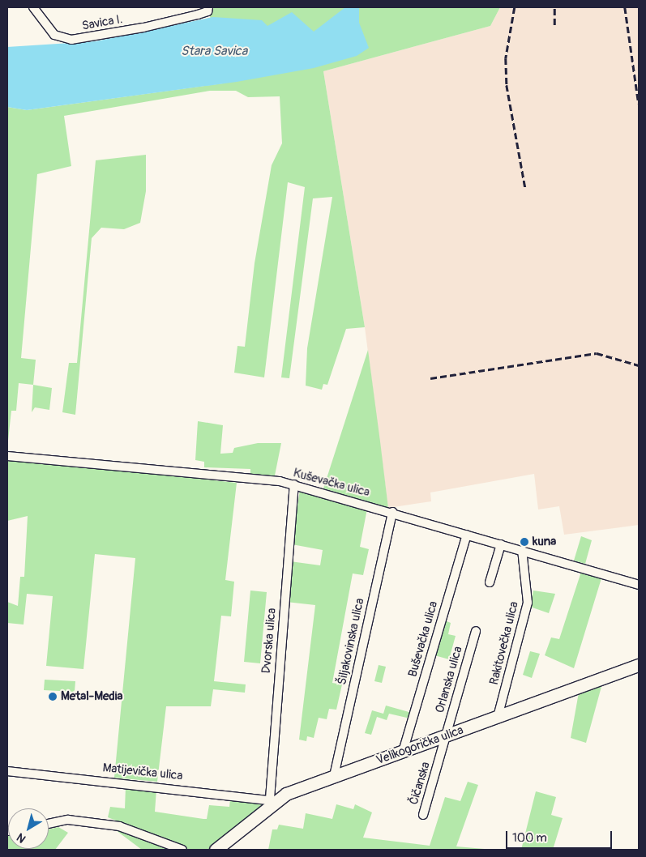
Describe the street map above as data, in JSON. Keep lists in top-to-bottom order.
{
  "streets": {
    "street": [
      "Savica I.",
      "Kuševačka ulica",
      "Buševačka ulica",
      "Dvorska ulica",
      "Šiljakovinska ulica",
      "Rakitovečka ulica",
      "Orlanska ulica",
      "Velikogorička ulica",
      "Matijevička ulica",
      "Čičanska"
    ]
  },
  "crossings": [
    ["Kuševačka ulica", "Buševačka ulica"],
    ["Kuševačka ulica", "Dvorska ulica"],
    ["Kuševačka ulica", "Šiljakovinska ulica"],
    ["Kuševačka ulica", "Rakitovečka ulica"],
    ["Buševačka ulica", "Velikogorička ulica"],
    ["Dvorska ulica", "Velikogorička ulica"],
    ["Dvorska ulica", "Matijevička ulica"],
    ["Šiljakovinska ulica", "Velikogorička ulica"],
    ["Rakitovečka ulica", "Velikogorička ulica"],
    ["Orlanska ulica", "Velikogorička ulica"],
    ["Orlanska ulica", "Čičanska"],
    ["Velikogorička ulica", "Matijevička ulica"],
    ["Velikogorička ulica", "Čičanska"]
  ],
  "water": ["Stara Savica"],
  "places": ["kuna", "Metal-Media"],
  "scale_bar": "100 m",
  "north": "bottom left"
}
